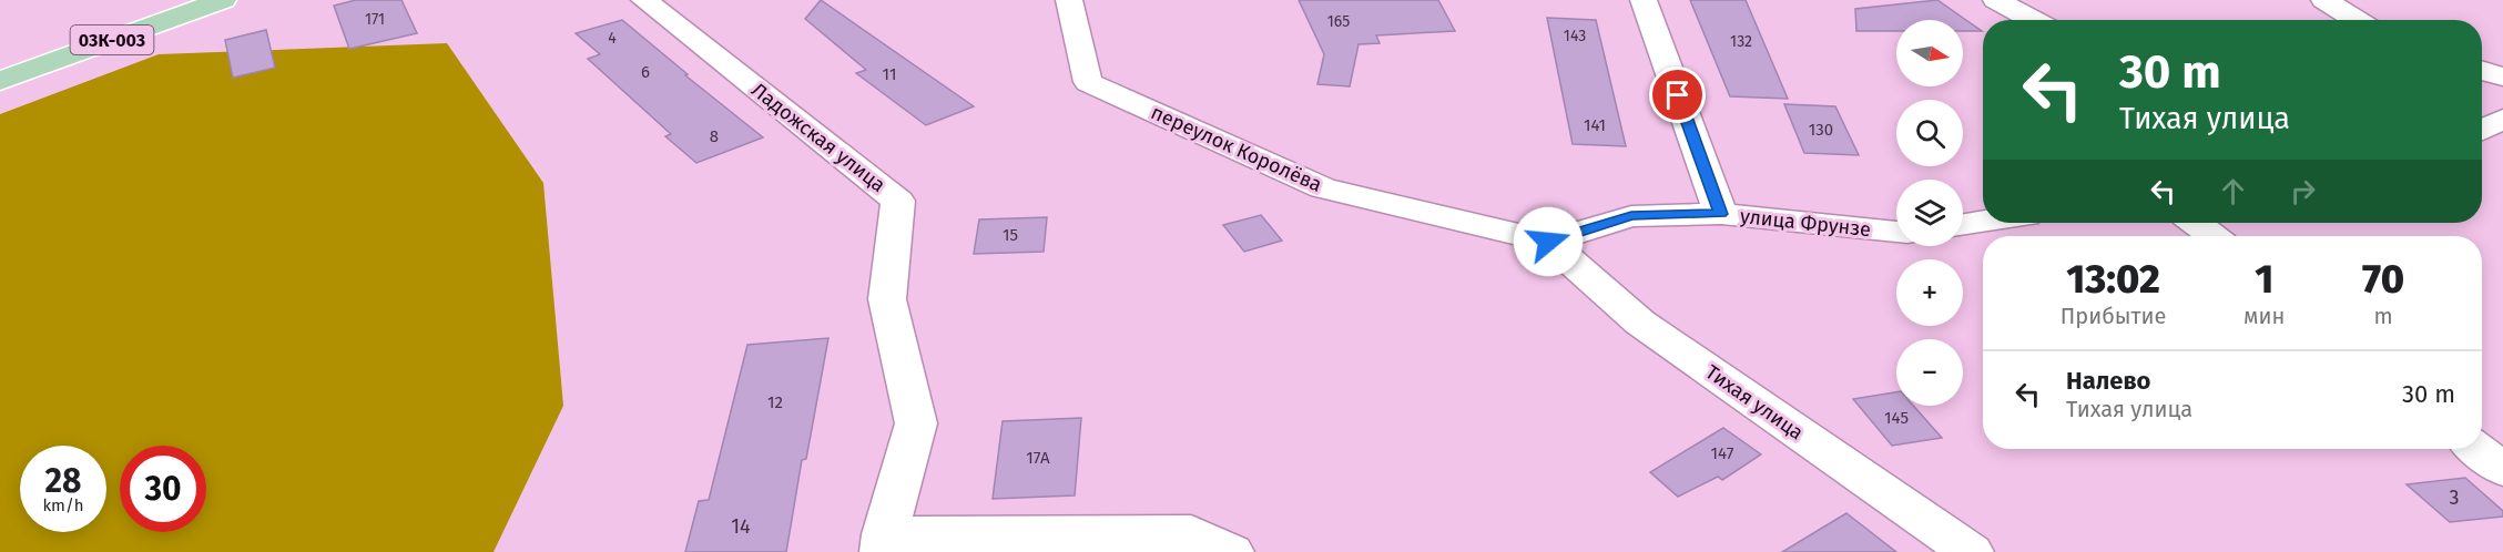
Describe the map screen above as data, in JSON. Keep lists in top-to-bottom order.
{
  "streets": {
    "main road": ["03К-003"],
    "street": [
      "Ладожская улица",
      "переулок Королёва",
      "улица Фрунзе",
      "Тихая улица"
    ]
  },
  "crossings": [
    ["переулок Королёва", "улица Фрунзе"],
    ["переулок Королёва", "Тихая улица"],
    ["улица Фрунзе", "Тихая улица"]
  ],
  "house_numbers": [
    "171",
    "165",
    "143",
    "4",
    "132",
    "6",
    "11",
    "141",
    "130",
    "8",
    "15",
    "12",
    "145",
    "147",
    "17А",
    "3",
    "14"
  ],
  "north": "right",
  "page": {
    "map_buttons": ["+", "−"],
    "turn": ["30 m", "Тихая улица"],
    "eta": [
      "13:02",
      "Прибытие",
      "1",
      "мин",
      "70",
      "m"
    ],
    "list": [
      {
        "name": "Налево",
        "note": "Тихая улица",
        "value": "30 m"
      }
    ],
    "speed": "28 km/h",
    "limit": "30"
  }
}
